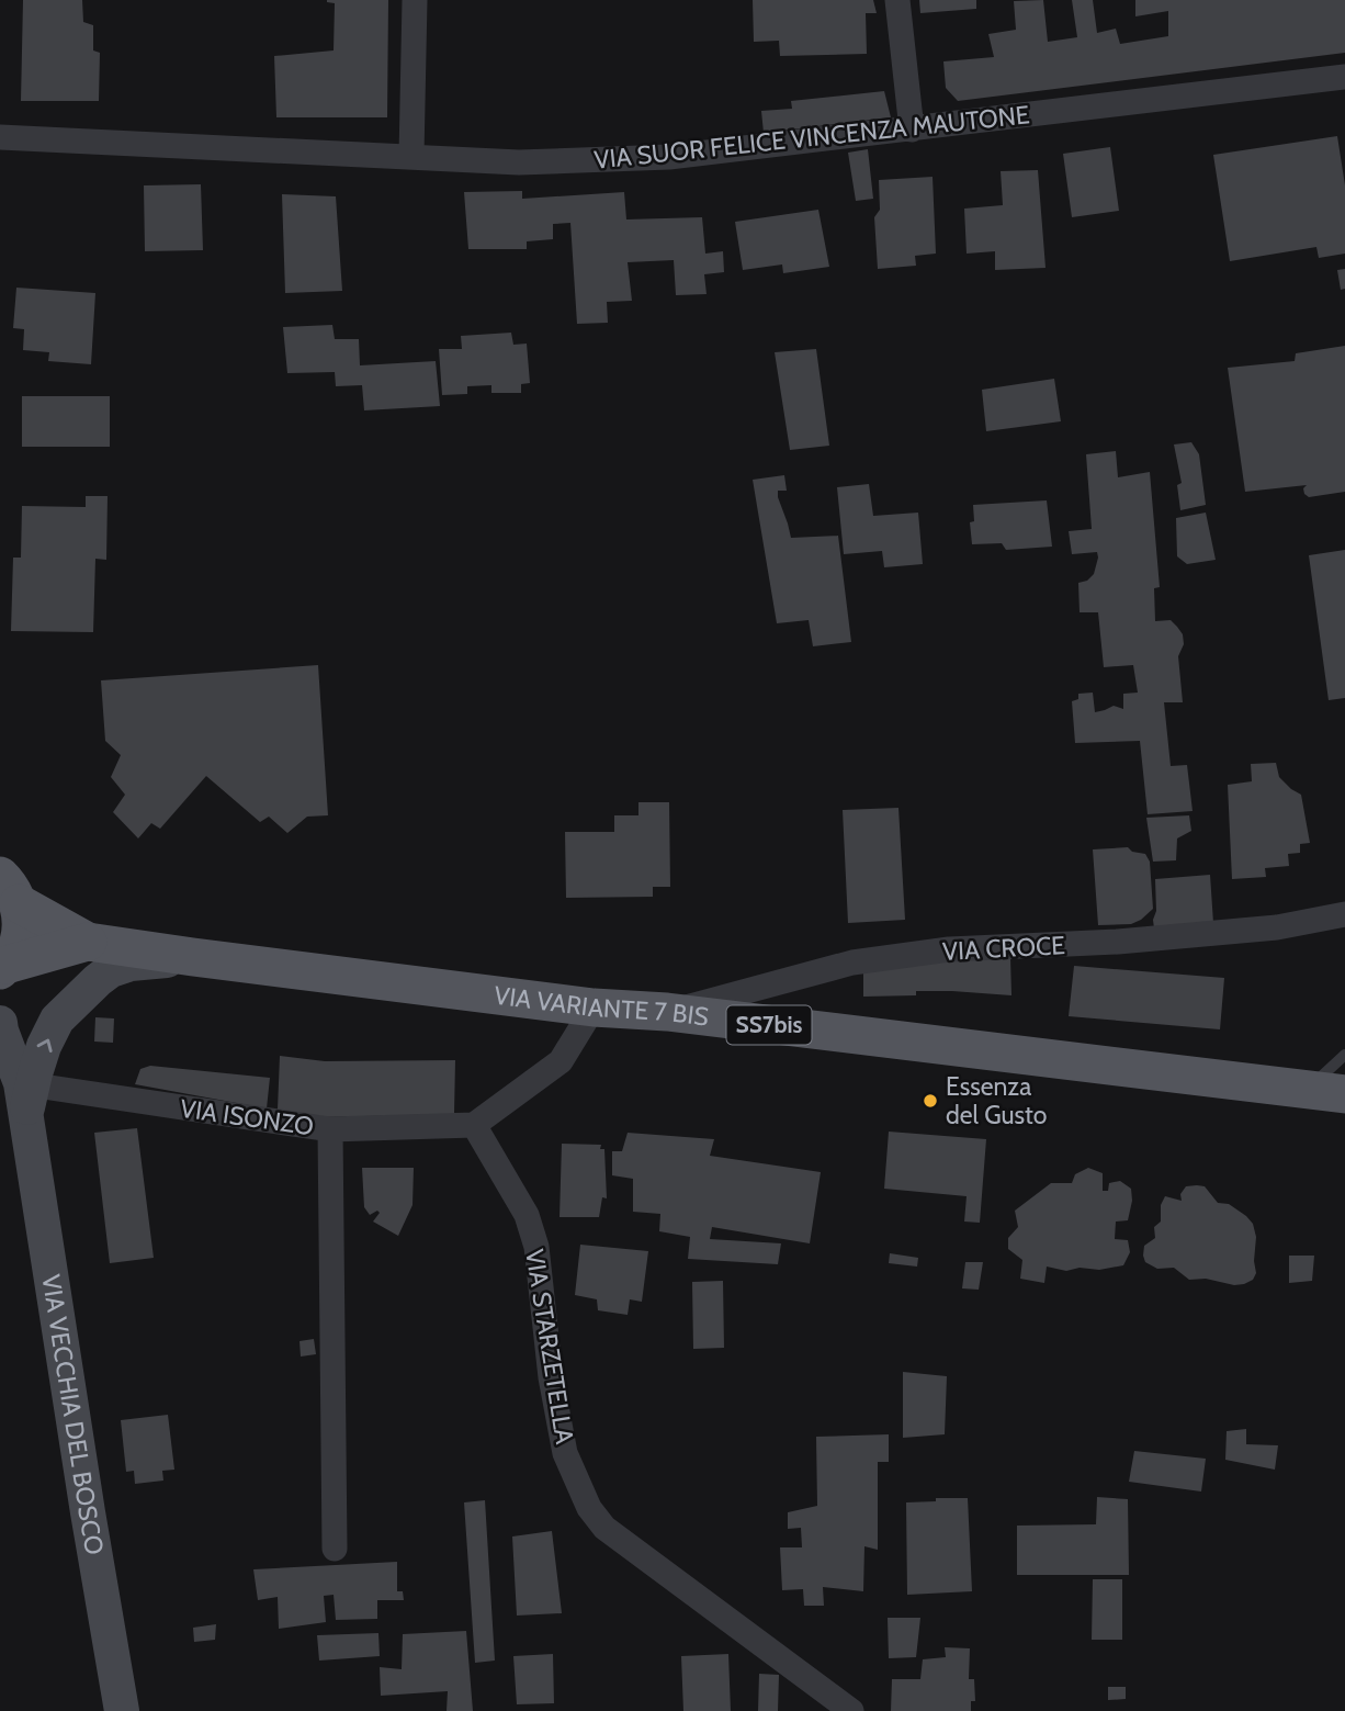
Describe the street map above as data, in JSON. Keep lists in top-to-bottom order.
{
  "streets": {
    "main road": ["VIA VARIANTE 7 BIS", "SS7bis", "VIA VECCHIA DEL BOSCO"],
    "street": [
      "VIA SUOR FELICE VINCENZA MAUTONE",
      "VIA CROCE",
      "VIA ISONZO",
      "VIA STARZETELLA"
    ]
  },
  "crossings": [
    ["VIA CROCE", "VIA VARIANTE 7 BIS"],
    ["VIA VARIANTE 7 BIS", "SS7bis"],
    ["VIA ISONZO", "VIA STARZETELLA"],
    ["VIA ISONZO", "VIA VECCHIA DEL BOSCO"]
  ],
  "places": ["Essenza del Gusto"]
}
